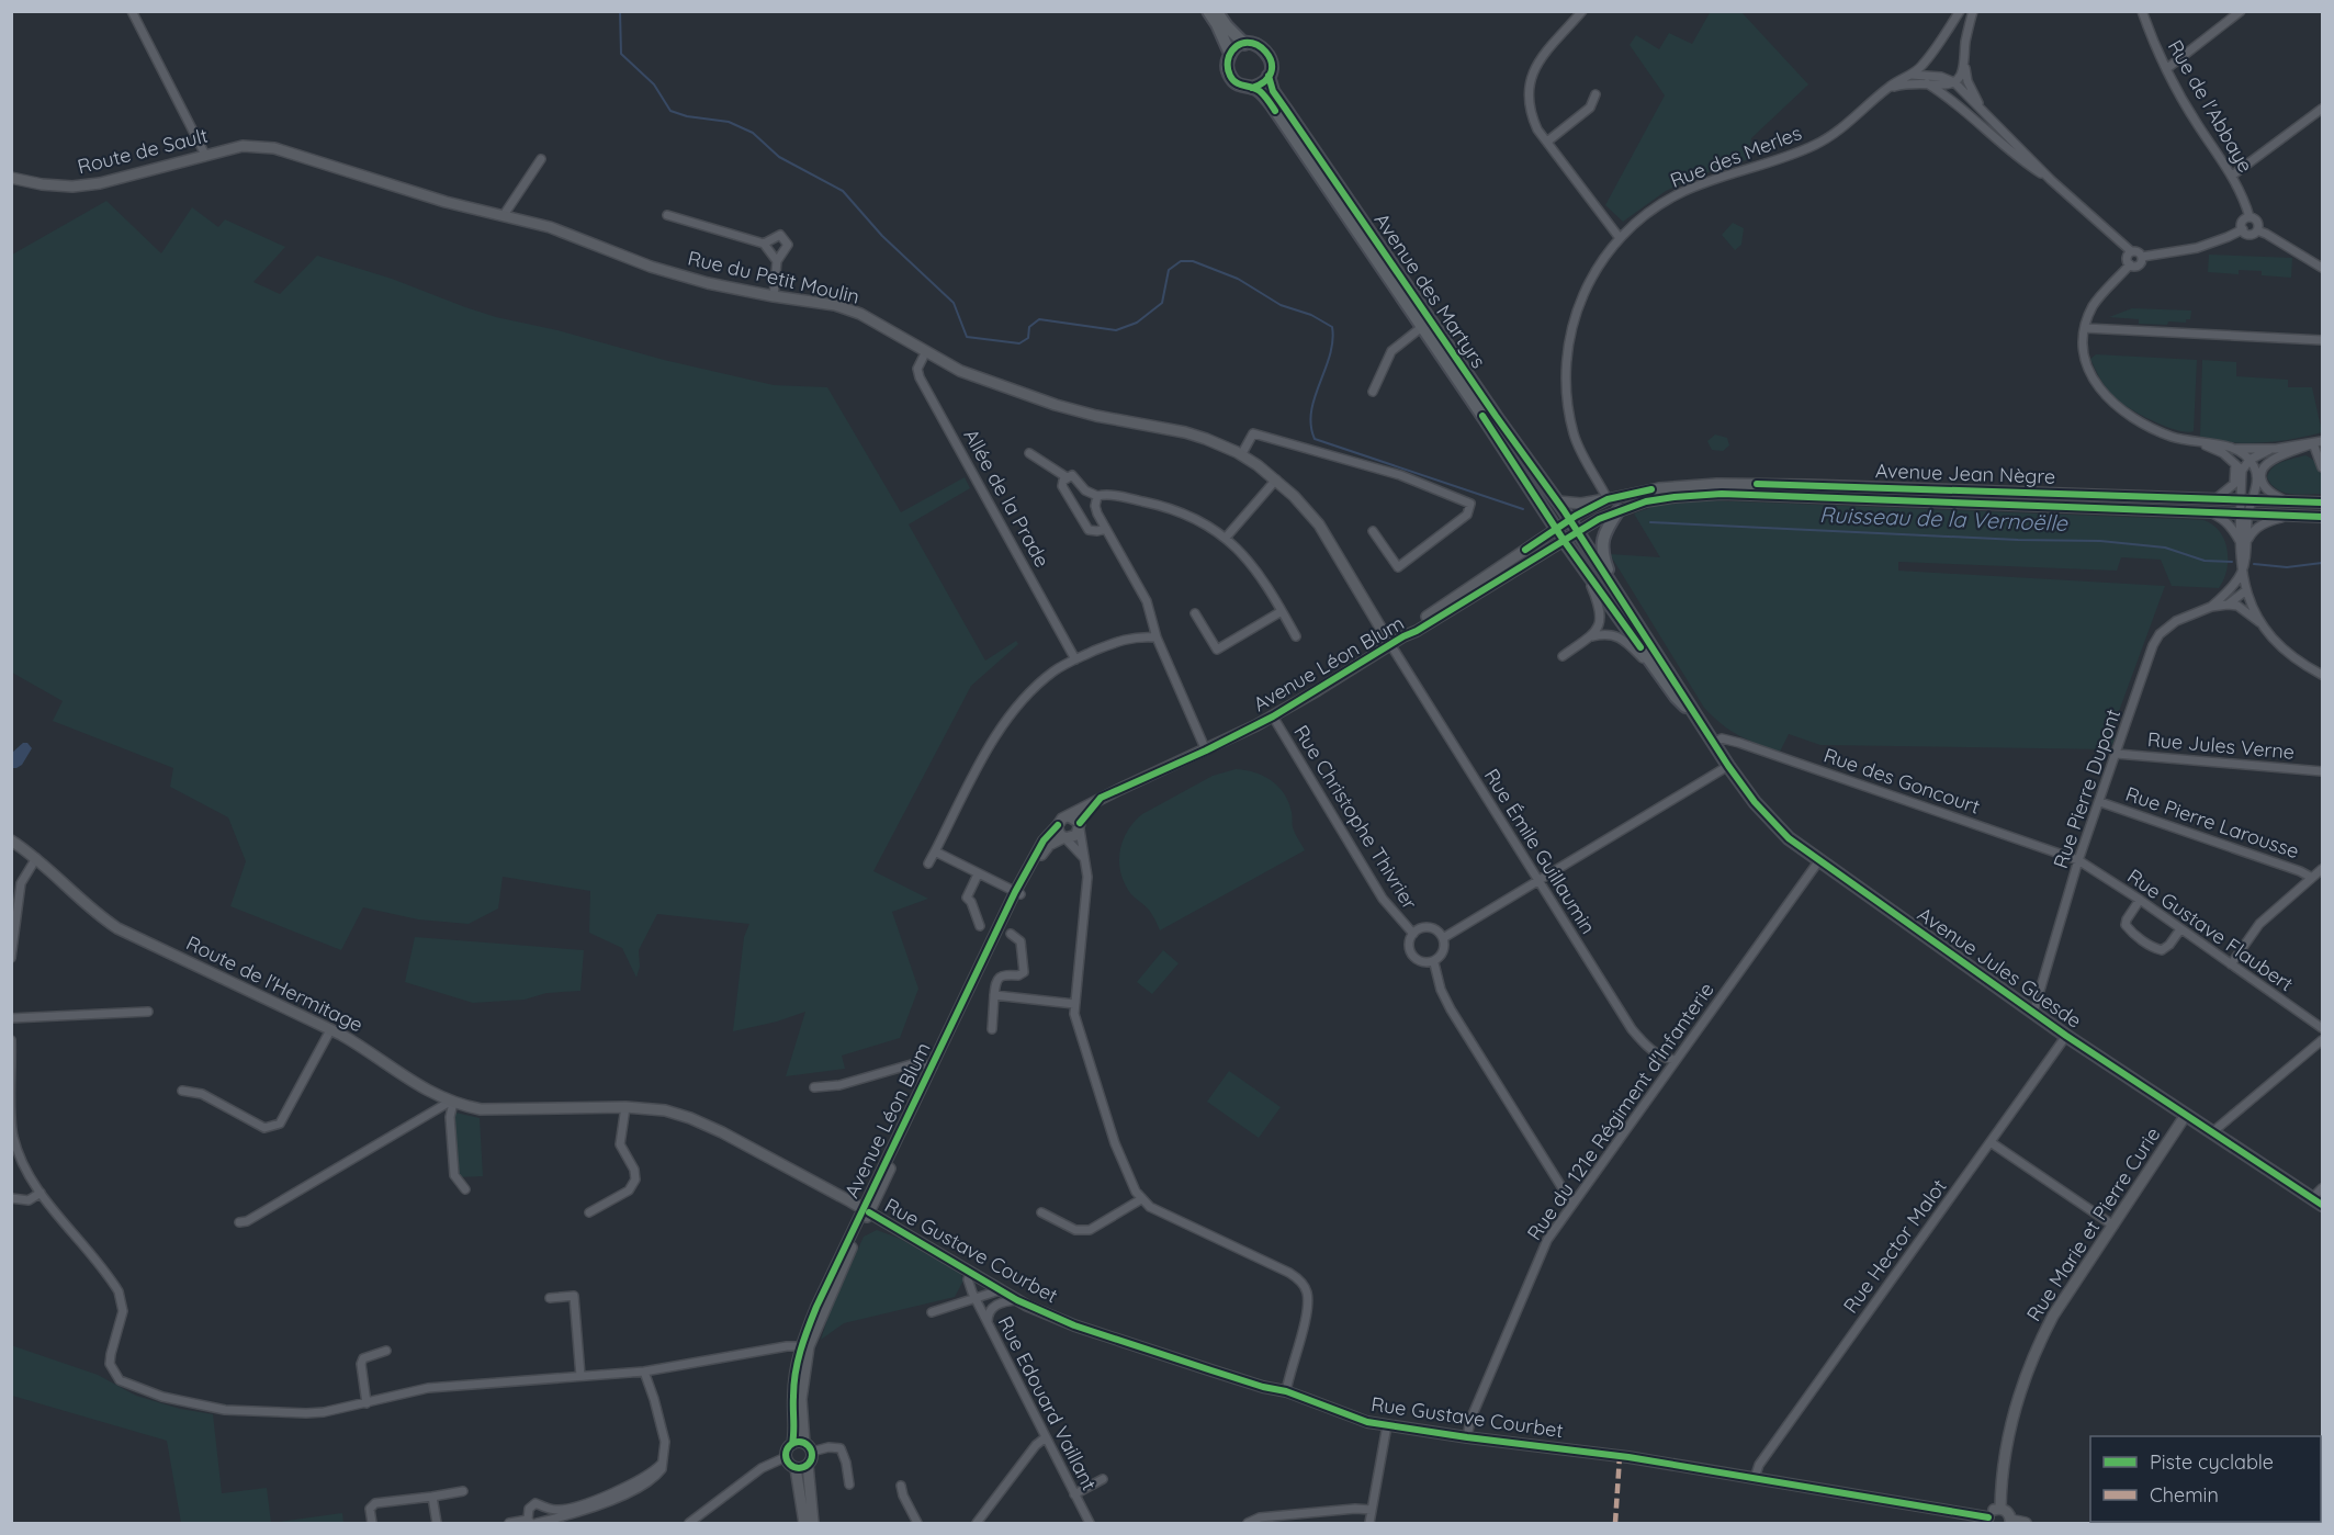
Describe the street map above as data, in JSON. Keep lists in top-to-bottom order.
{
  "streets": {
    "main road": ["Avenue des Martyrs", "Avenue Jules Guesde"],
    "street": [
      "Rue de l'Abbaye",
      "Route de Sault",
      "Rue des Merles",
      "Rue du Petit Moulin",
      "Avenue Jean Nègre",
      "Allée de la Prade",
      "Avenue Léon Blum",
      "Rue Jules Verne",
      "Rue des Goncourt",
      "Rue Pierre Dupont",
      "Rue Christophe Thivrier",
      "Rue Pierre Larousse",
      "Rue Émile Guillaumin",
      "Rue Gustave Flaubert",
      "Route de l'Hermitage",
      "Rue du 121e Régiment d'Infanterie",
      "Rue Marie et Pierre Curie",
      "Rue Hector Malot",
      "Rue Gustave Courbet",
      "Rue Edouard Vaillant"
    ]
  },
  "crossings": [
    ["Route de Sault", "Rue du Petit Moulin"],
    ["Rue des Merles", "Avenue Jean Nègre"],
    ["Rue du Petit Moulin", "Allée de la Prade"],
    ["Rue du Petit Moulin", "Avenue Léon Blum"],
    ["Rue du Petit Moulin", "Rue Émile Guillaumin"],
    ["Avenue des Martyrs", "Avenue Jean Nègre"],
    ["Avenue des Martyrs", "Avenue Léon Blum"],
    ["Avenue des Martyrs", "Avenue Jules Guesde"],
    ["Avenue Jean Nègre", "Avenue Léon Blum"],
    ["Avenue Jean Nègre", "Avenue Jules Guesde"],
    ["Avenue Léon Blum", "Rue Christophe Thivrier"],
    ["Avenue Léon Blum", "Rue Émile Guillaumin"],
    ["Avenue Léon Blum", "Avenue Jules Guesde"],
    ["Avenue Léon Blum", "Rue Gustave Courbet"],
    ["Rue Jules Verne", "Rue Pierre Dupont"],
    ["Rue des Goncourt", "Rue Pierre Dupont"],
    ["Rue des Goncourt", "Rue Gustave Flaubert"],
    ["Rue des Goncourt", "Avenue Jules Guesde"],
    ["Rue Pierre Dupont", "Rue Pierre Larousse"],
    ["Rue Pierre Dupont", "Rue Gustave Flaubert"],
    ["Rue Pierre Dupont", "Avenue Jules Guesde"],
    ["Rue Émile Guillaumin", "Rue du 121e Régiment d'Infanterie"],
    ["Avenue Jules Guesde", "Rue du 121e Régiment d'Infanterie"],
    ["Avenue Jules Guesde", "Rue Marie et Pierre Curie"],
    ["Avenue Jules Guesde", "Rue Hector Malot"],
    ["Route de l'Hermitage", "Rue Gustave Courbet"],
    ["Rue du 121e Régiment d'Infanterie", "Rue Gustave Courbet"],
    ["Rue Hector Malot", "Rue Gustave Courbet"],
    ["Rue Gustave Courbet", "Rue Edouard Vaillant"]
  ],
  "water": ["Ruisseau de la Vernoëlle"],
  "legend": ["Piste cyclable", "Chemin"]
}
